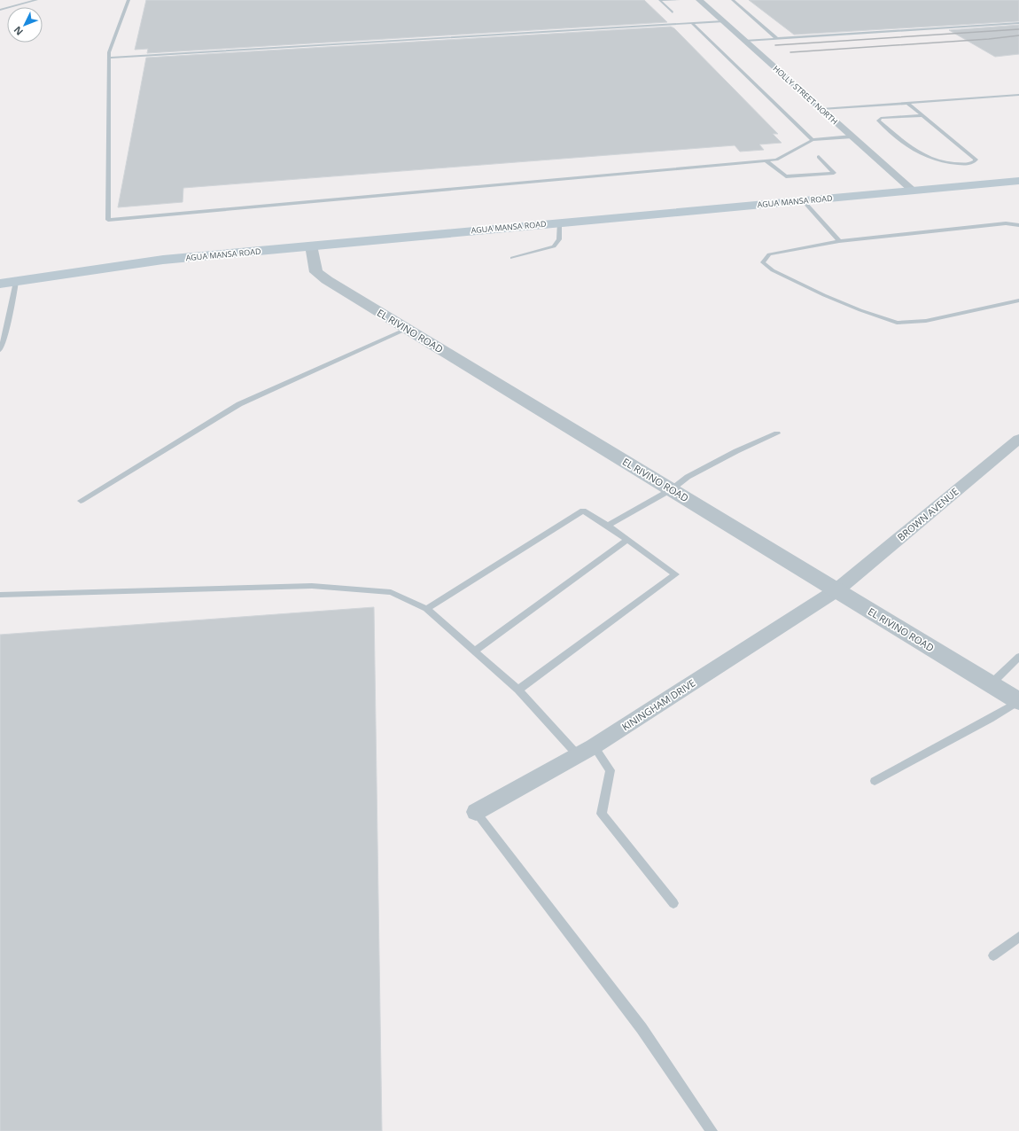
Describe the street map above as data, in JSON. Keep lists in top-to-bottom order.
{
  "streets": {
    "main road": ["AGUA MANSA ROAD"],
    "street": [
      "HOLLY STREET NORTH",
      "EL RIVINO ROAD",
      "BROWN AVENUE",
      "KININGHAM DRIVE"
    ]
  },
  "crossings": [
    ["HOLLY STREET NORTH", "AGUA MANSA ROAD"],
    ["AGUA MANSA ROAD", "EL RIVINO ROAD"],
    ["EL RIVINO ROAD", "BROWN AVENUE"],
    ["EL RIVINO ROAD", "KININGHAM DRIVE"],
    ["BROWN AVENUE", "KININGHAM DRIVE"]
  ],
  "north": "bottom left"
}
